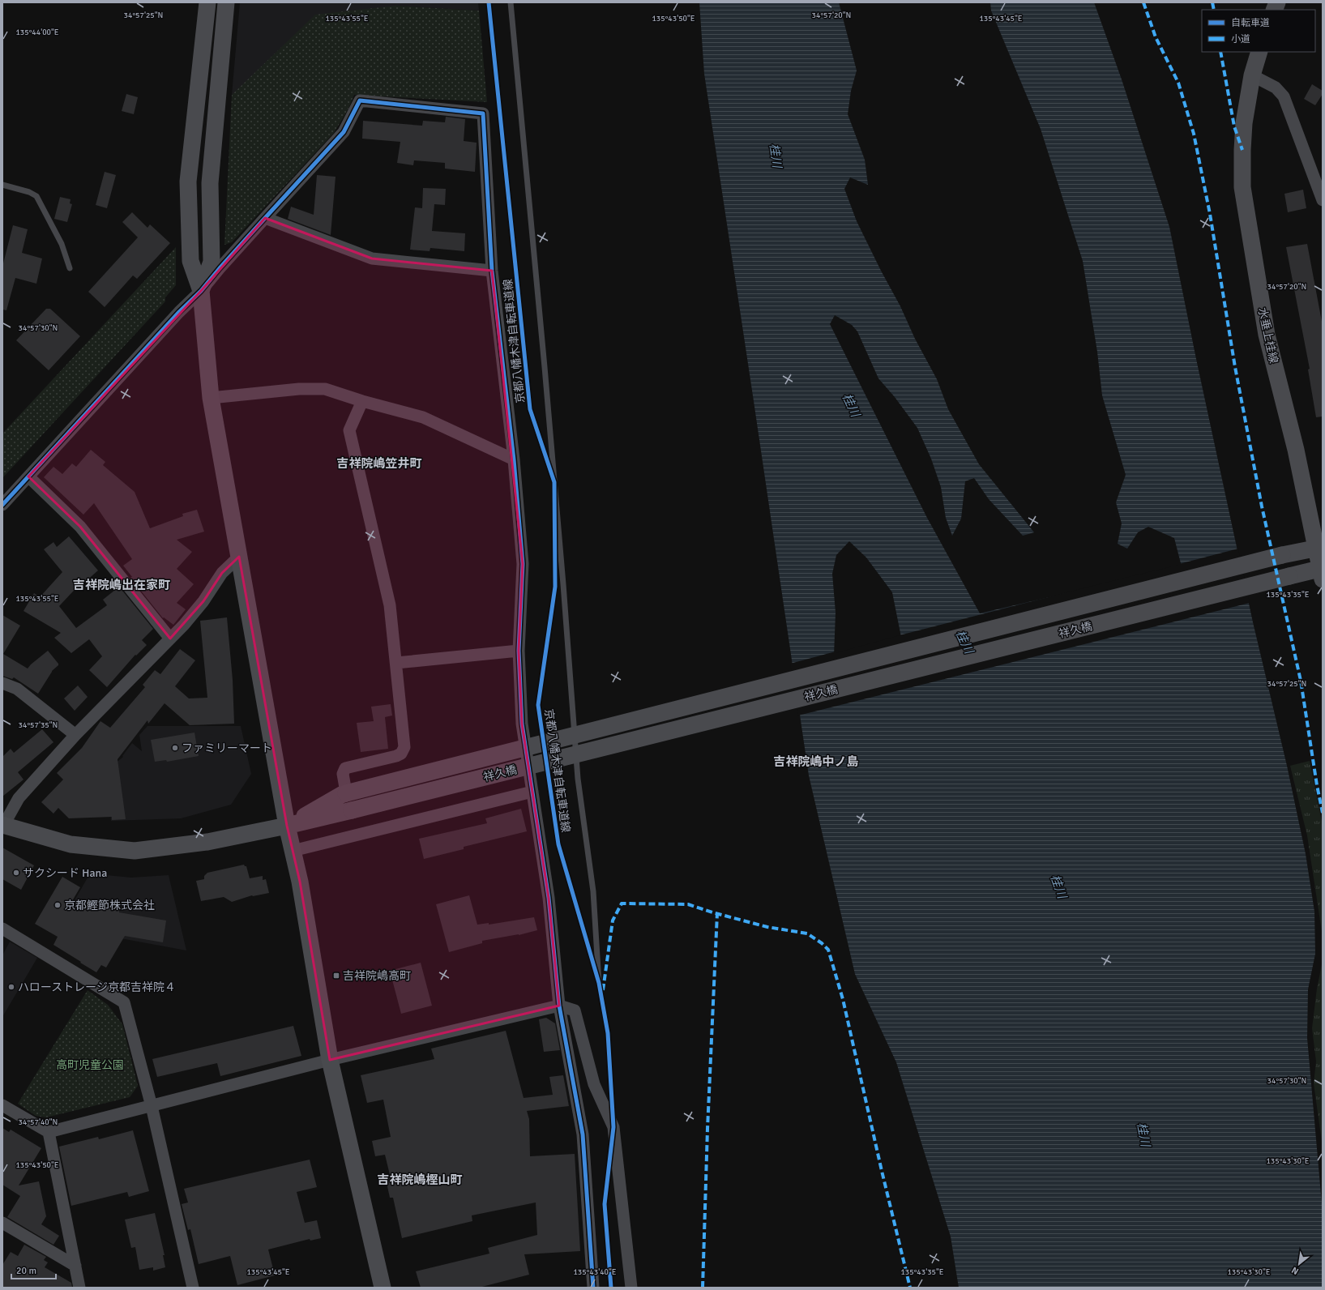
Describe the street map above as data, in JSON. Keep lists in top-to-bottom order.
{
  "streets": {
    "street": ["水垂上桂線", "祥久橋"],
    "cycle path": ["京都八幡木津自転車道線"]
  },
  "crossings": [
    ["水垂上桂線", "祥久橋"]
  ],
  "districts": [
    "吉祥院嶋笠井町",
    "吉祥院嶋出在家町",
    "吉祥院嶋中ノ島",
    "吉祥院嶋樫山町"
  ],
  "water": ["桂川"],
  "parks": ["高町児童公園"],
  "places": {
    "other": [
      "ファミリーマート",
      "サクシード Hana",
      "京都鰹節株式会社",
      "ハローストレージ京都吉祥院４"
    ],
    "transit": ["吉祥院嶋高町"]
  },
  "legend": ["自転車道", "小道"],
  "scale_bar": "20 m",
  "north": "bottom left",
  "coordinates": [
    "34°57'25\"N",
    "34°57'20\"N",
    "135°43'55\"E",
    "135°43'50\"E",
    "135°43'45\"E",
    "135°44'00\"E",
    "34°57'30\"N",
    "135°43'35\"E",
    "34°57'35\"N",
    "34°57'40\"N",
    "135°43'30\"E",
    "135°43'40\"E"
  ]
}
